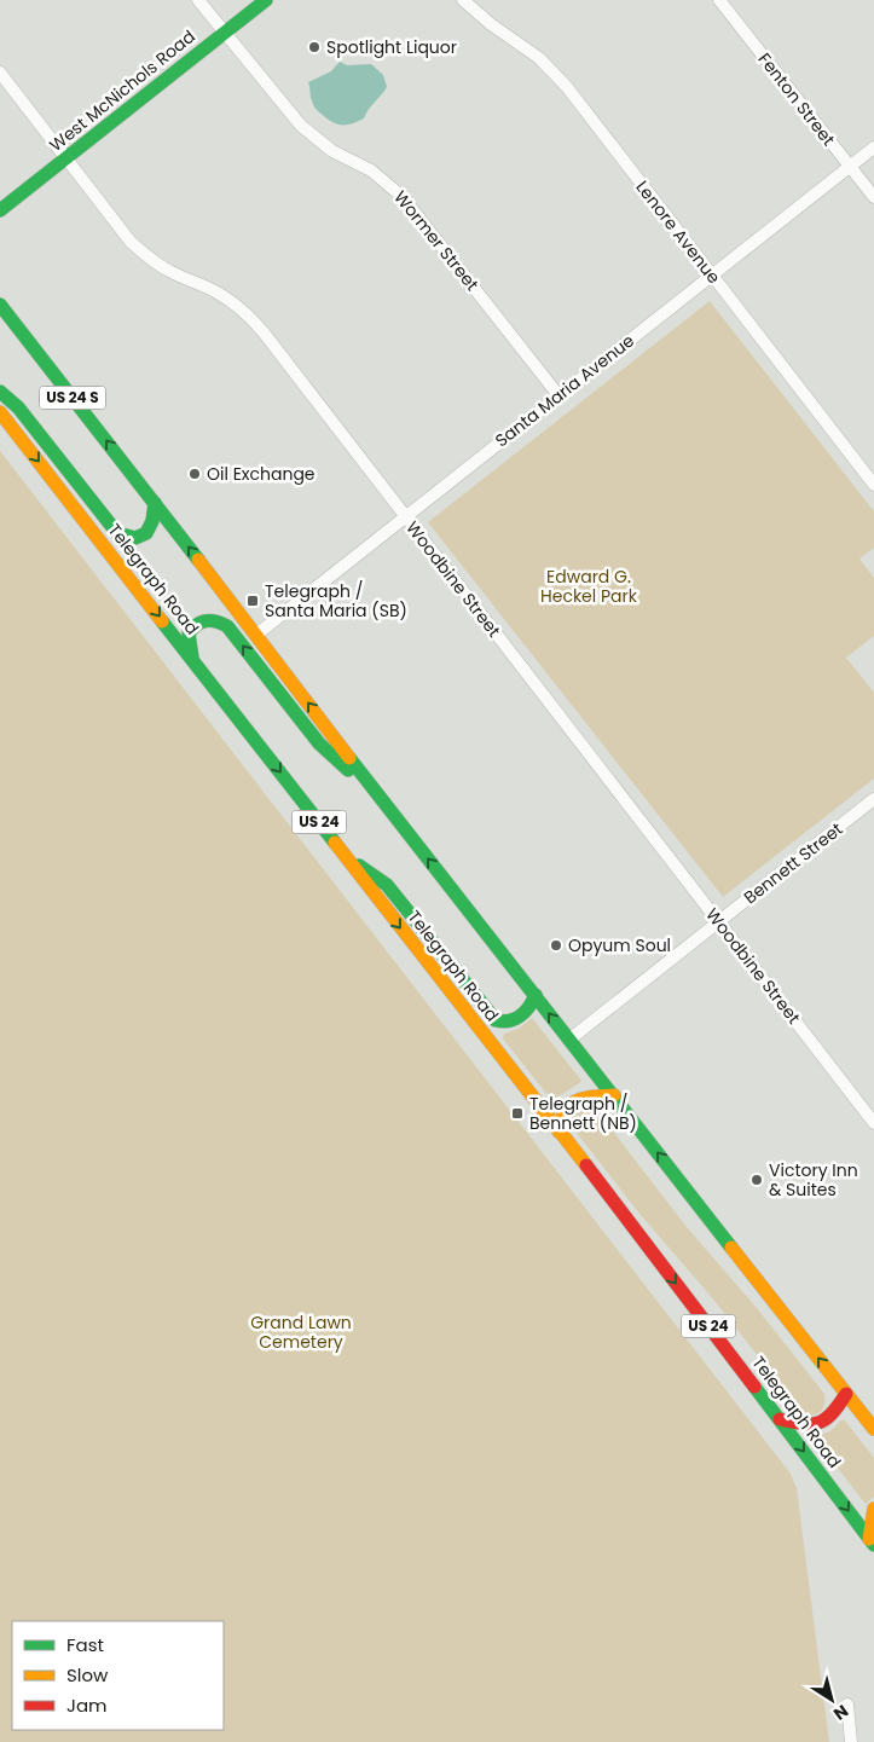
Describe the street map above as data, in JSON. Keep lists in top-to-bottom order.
{
  "streets": {
    "main road": [
      "West McNichols Road",
      "US 24 S",
      "Telegraph Road",
      "US 24"
    ],
    "street": [
      "Fenton Street",
      "Lenore Avenue",
      "Wormer Street",
      "Santa Maria Avenue",
      "Woodbine Street",
      "Bennett Street"
    ]
  },
  "crossings": [
    ["West McNichols Road", "Wormer Street"],
    ["West McNichols Road", "Woodbine Street"],
    ["Fenton Street", "Santa Maria Avenue"],
    ["Lenore Avenue", "Santa Maria Avenue"],
    ["Wormer Street", "Santa Maria Avenue"],
    ["Santa Maria Avenue", "Woodbine Street"],
    ["US 24 S", "Telegraph Road"],
    ["Woodbine Street", "Bennett Street"]
  ],
  "parks": ["Edward G. Heckel Park", "Grand Lawn Cemetery"],
  "places": {
    "other": [
      "Spotlight Liquor",
      "Oil Exchange",
      "Opyum Soul",
      "Victory Inn & Suites"
    ],
    "transit": ["Telegraph / Santa Maria (SB)", "Telegraph / Bennett (NB)"]
  },
  "legend": ["Fast", "Slow", "Jam"],
  "north": "bottom right"
}
